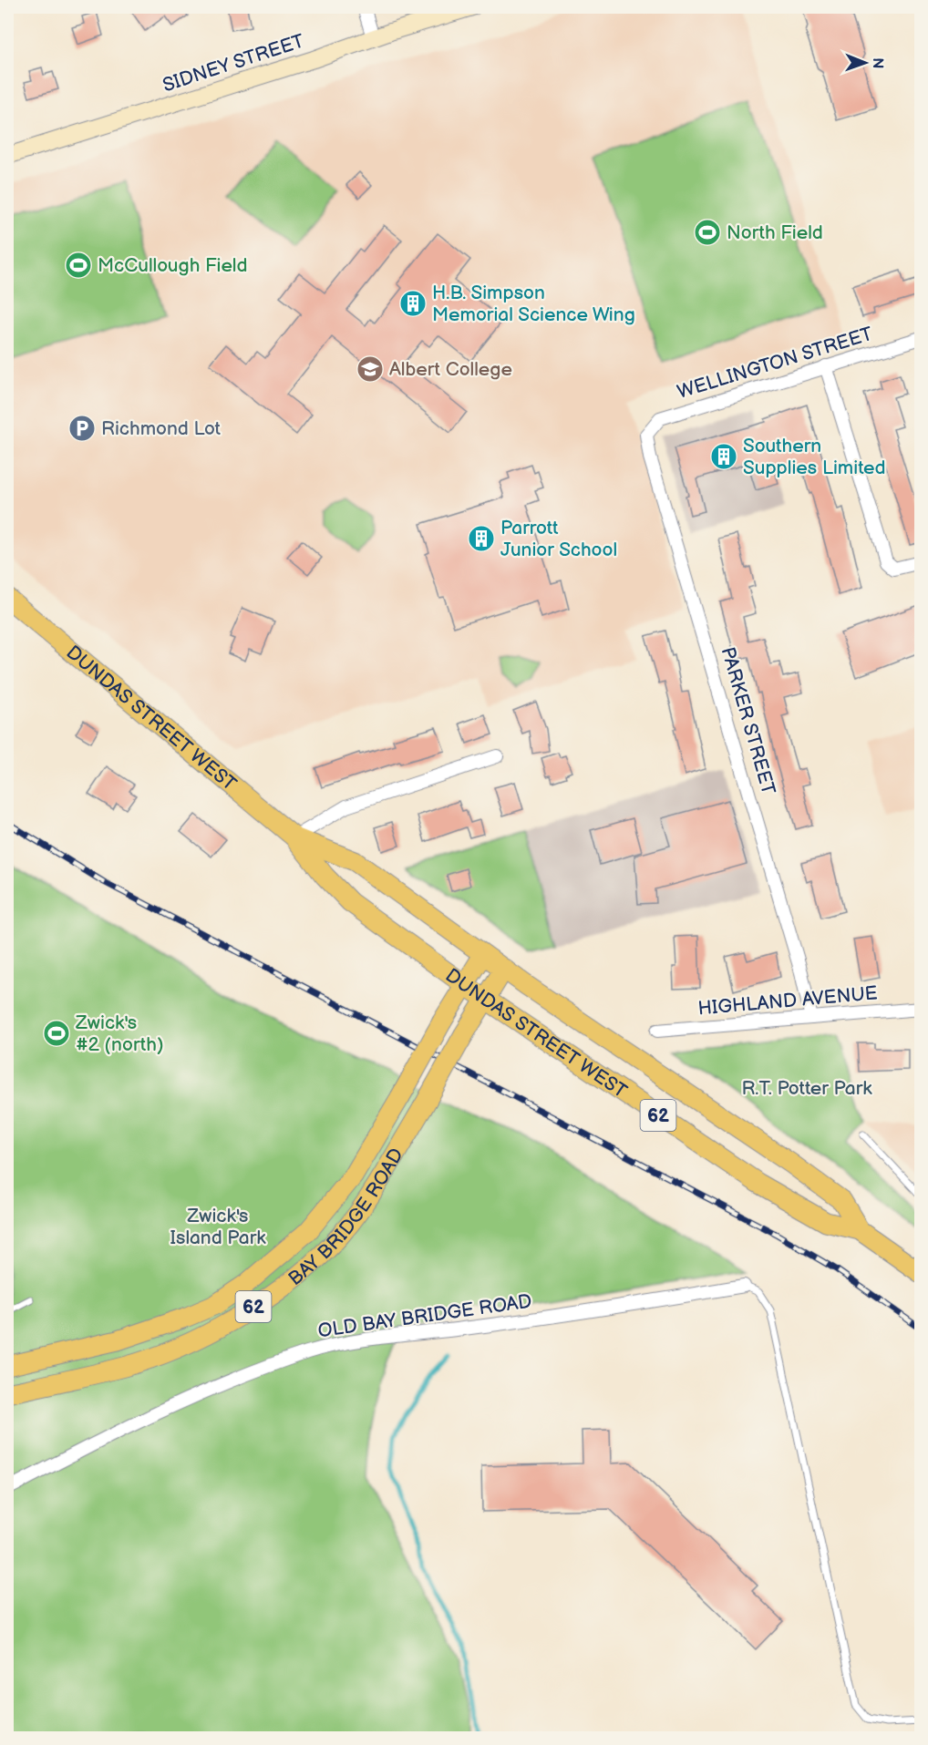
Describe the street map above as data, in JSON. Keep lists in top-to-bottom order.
{
  "streets": {
    "main road": [
      "SIDNEY STREET",
      "DUNDAS STREET WEST",
      "62",
      "BAY BRIDGE ROAD"
    ],
    "street": [
      "WELLINGTON STREET",
      "PARKER STREET",
      "HIGHLAND AVENUE",
      "OLD BAY BRIDGE ROAD"
    ]
  },
  "crossings": [
    ["WELLINGTON STREET", "PARKER STREET"],
    ["DUNDAS STREET WEST", "BAY BRIDGE ROAD"],
    ["PARKER STREET", "HIGHLAND AVENUE"]
  ],
  "parks": ["R.T. Potter Park", "Zwick's Island Park"],
  "places": {
    "sports": ["North Field", "McCullough Field", "Zwick's #2 (north)"],
    "building": ["H.B. Simpson Memorial Science Wing", "Southern Supplies Limited", "Parrott Junior School"],
    "school or university": ["Albert College"],
    "parking": ["Richmond Lot"]
  },
  "north": "right"
}
